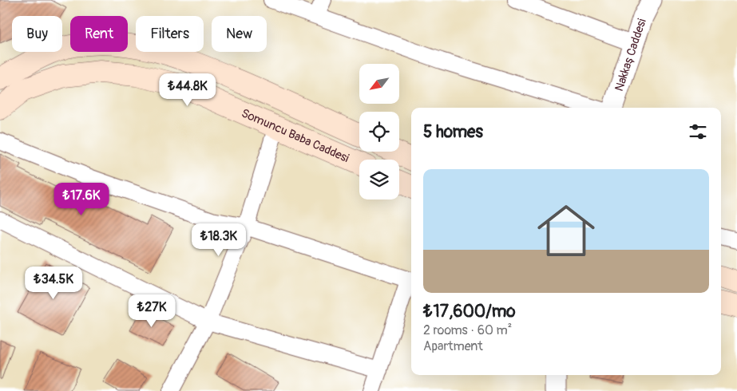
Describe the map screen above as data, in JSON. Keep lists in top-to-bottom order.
{
  "streets": {
    "main road": ["Somuncu Baba Caddesi"],
    "street": ["Nakkaş Caddesi"]
  },
  "north": "bottom left",
  "page": {
    "chip": [
      "Buy",
      "Rent",
      "Filters",
      "New"
    ],
    "price": [
      "₺44.8K",
      "₺17.6K",
      "₺18.3K",
      "₺34.5K",
      "₺27K"
    ],
    "heading": "5 homes",
    "list": [
      {
        "name": "₺17,600/mo",
        "note": "2 rooms · 60 m² · Apartment"
      }
    ]
  }
}
